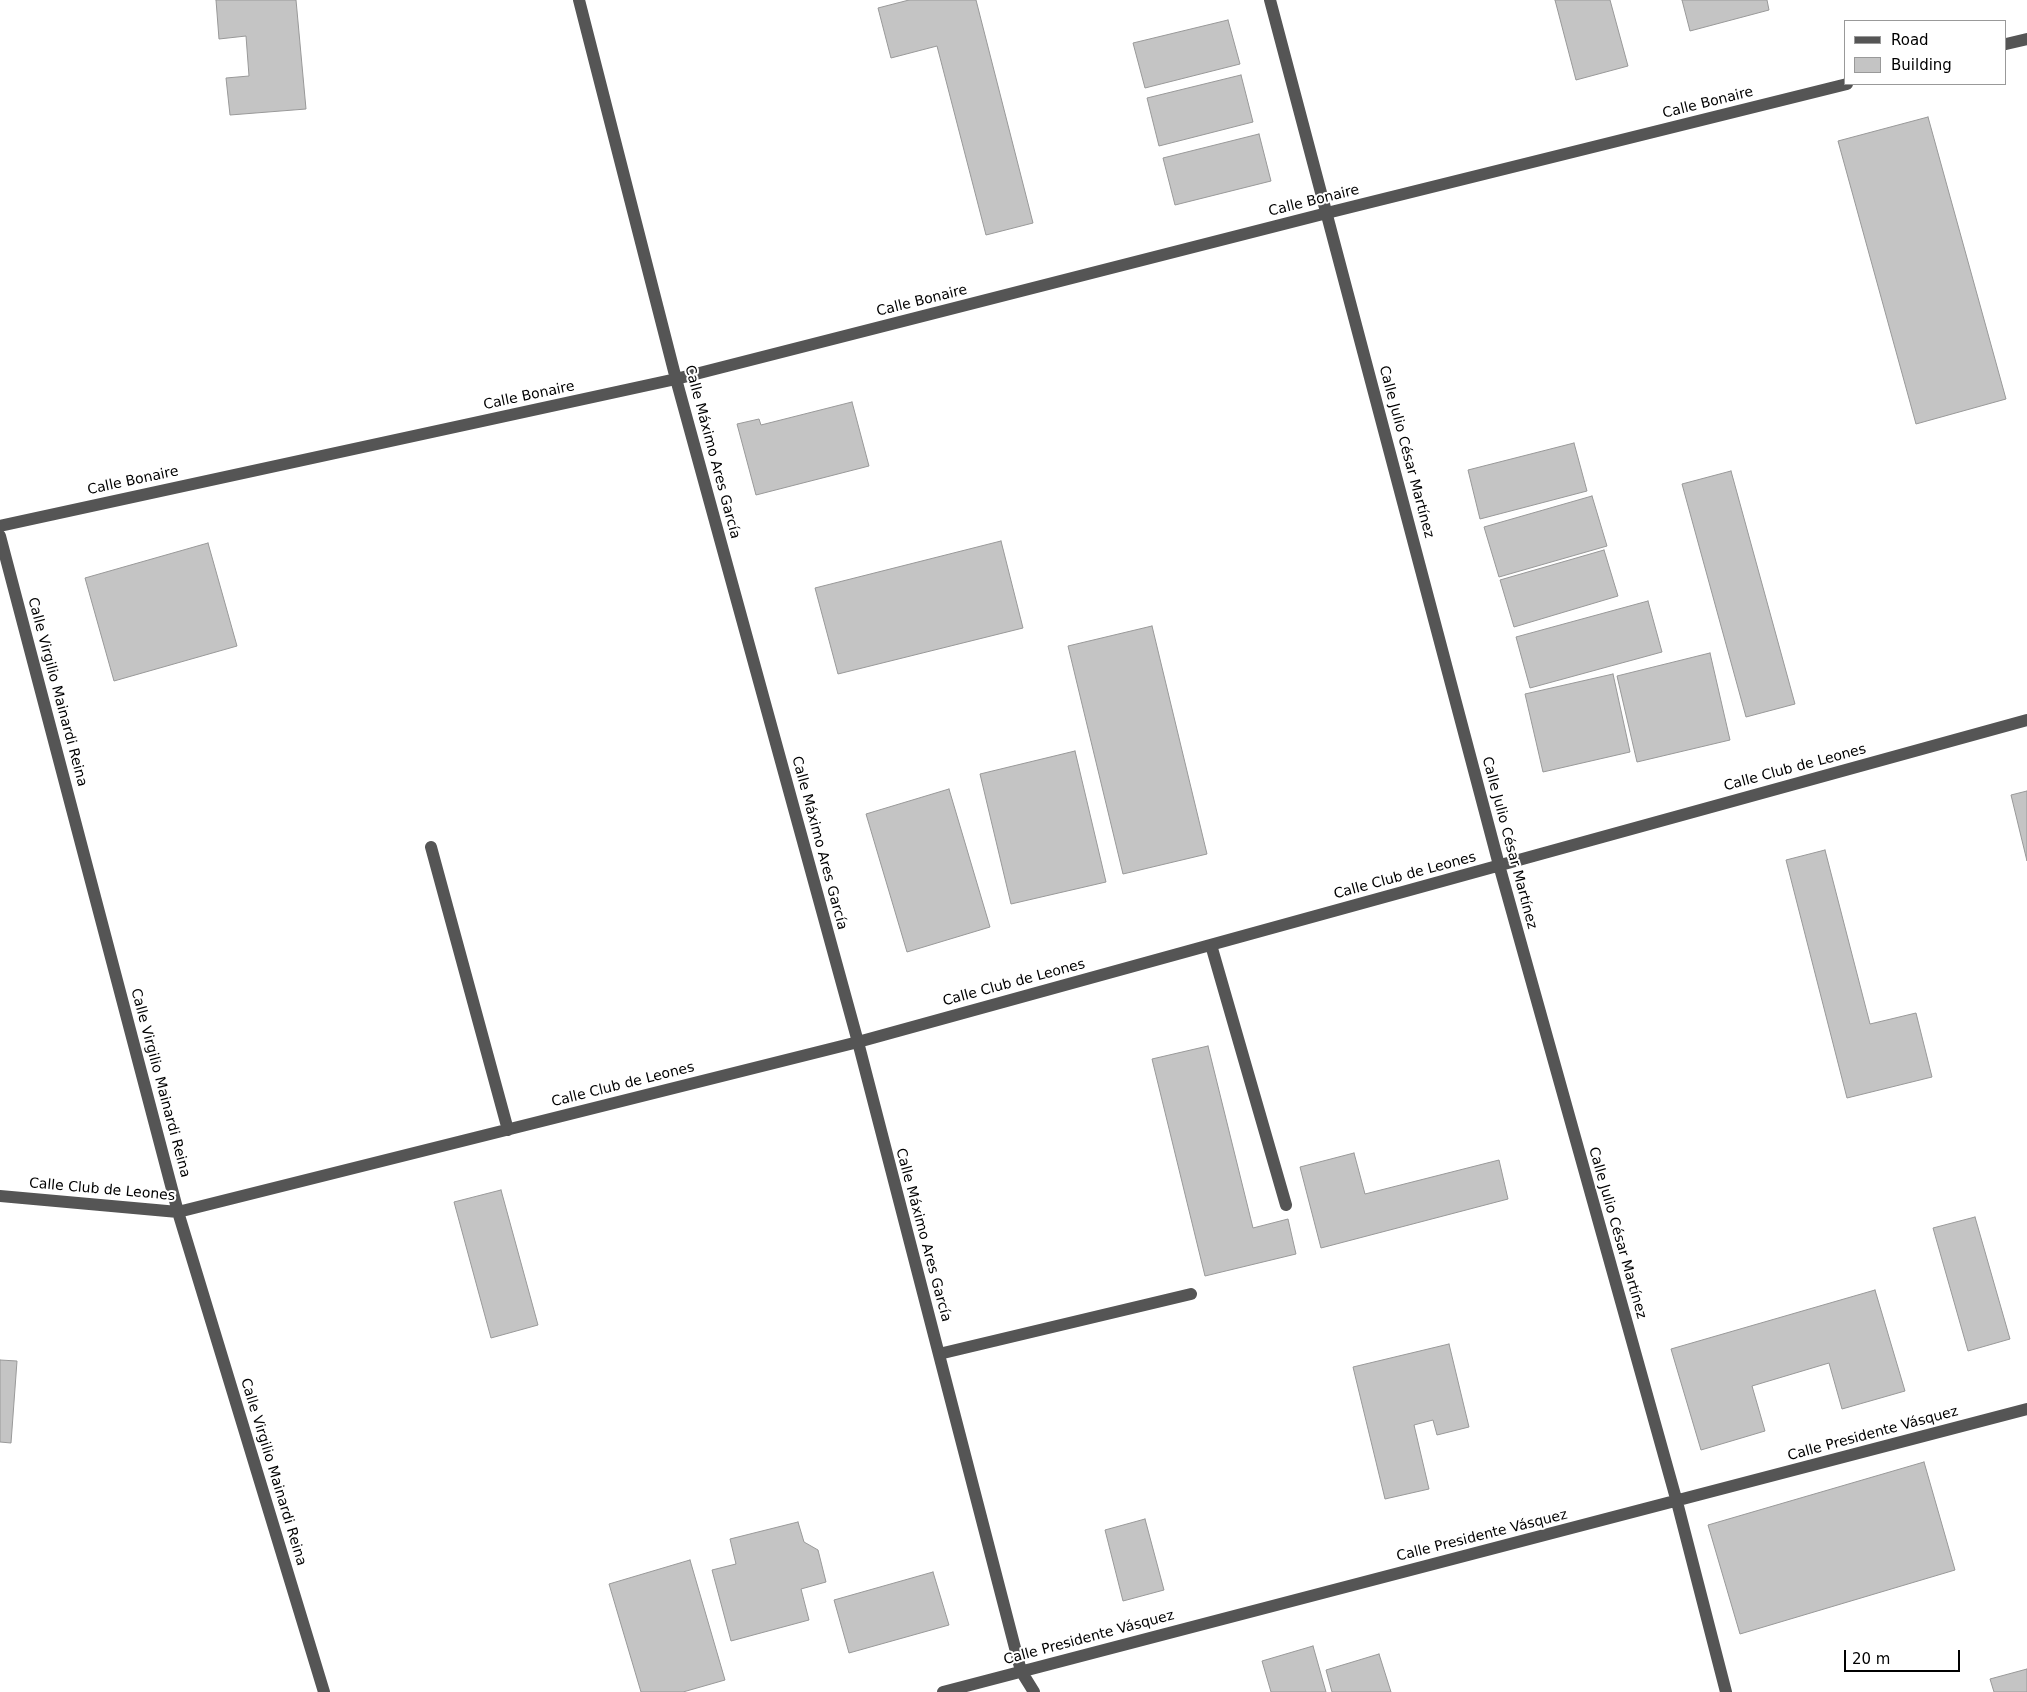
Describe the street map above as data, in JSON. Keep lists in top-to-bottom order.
{
  "streets": {
    "street": [
      "Calle Bonaire",
      "Calle Máximo Ares García",
      "Calle Julio César Martínez",
      "Calle Virgilio Mainardi Reina",
      "Calle Club de Leones",
      "Calle Presidente Vásquez"
    ]
  },
  "crossings": [
    ["Calle Bonaire", "Calle Máximo Ares García"],
    ["Calle Bonaire", "Calle Julio César Martínez"],
    ["Calle Máximo Ares García", "Calle Club de Leones"],
    ["Calle Máximo Ares García", "Calle Presidente Vásquez"],
    ["Calle Julio César Martínez", "Calle Club de Leones"],
    ["Calle Julio César Martínez", "Calle Presidente Vásquez"],
    ["Calle Virgilio Mainardi Reina", "Calle Club de Leones"]
  ],
  "legend": ["Road", "Building"],
  "scale_bar": "20 m"
}
